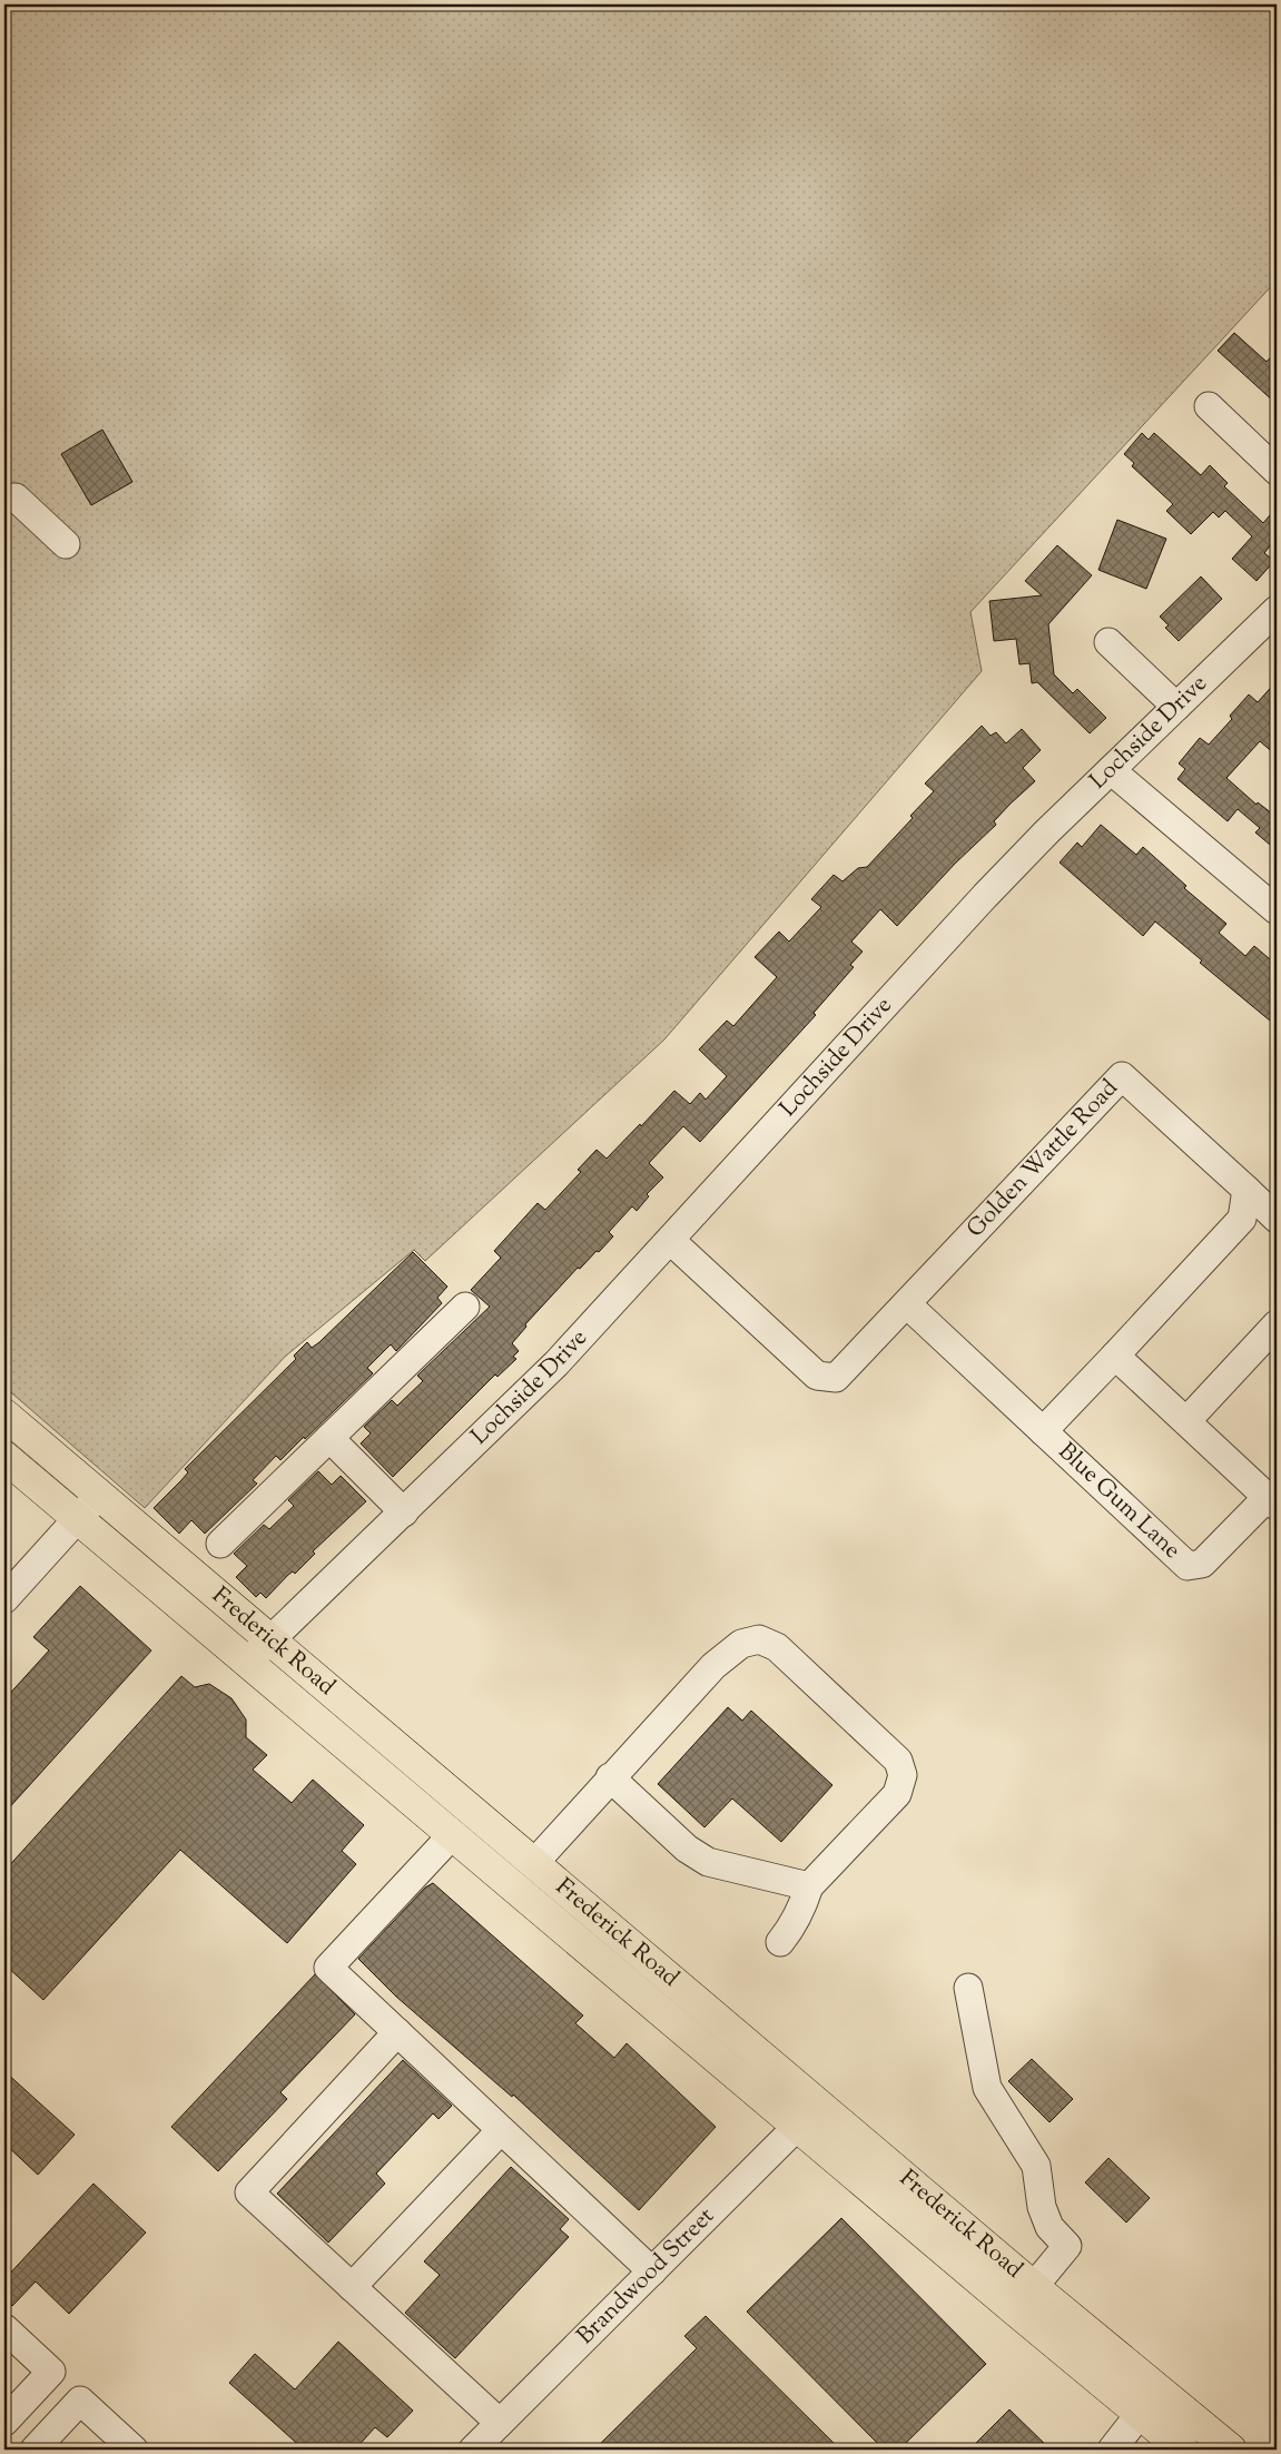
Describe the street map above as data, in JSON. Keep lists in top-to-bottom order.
{
  "streets": {
    "main road": ["Frederick Road"],
    "street": [
      "Lochside Drive",
      "Golden Wattle Road",
      "Blue Gum Lane",
      "Brandwood Street"
    ]
  },
  "crossings": [
    ["Lochside Drive", "Golden Wattle Road"],
    ["Lochside Drive", "Frederick Road"],
    ["Golden Wattle Road", "Blue Gum Lane"],
    ["Frederick Road", "Brandwood Street"]
  ]
}
